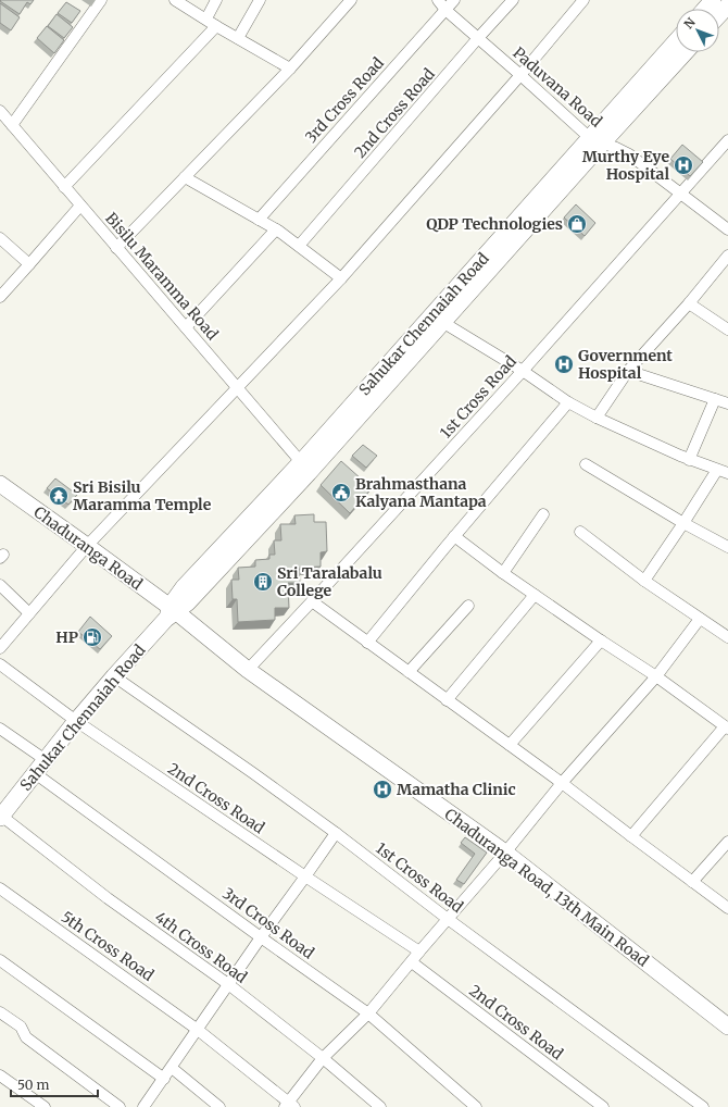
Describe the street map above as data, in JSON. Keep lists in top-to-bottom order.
{
  "streets": {
    "street": [
      "Paduvana Road",
      "3rd Cross Road",
      "2nd Cross Road",
      "Bisilu Maramma Road",
      "Sahukar Chennaiah Road",
      "1st Cross Road",
      "Chaduranga Road",
      "Chaduranga Road, 13th Main Road",
      "5th Cross Road",
      "4th Cross Road"
    ]
  },
  "crossings": [
    ["Paduvana Road", "3rd Cross Road"],
    ["Paduvana Road", "2nd Cross Road"],
    ["Paduvana Road", "Sahukar Chennaiah Road"],
    ["Paduvana Road", "1st Cross Road"],
    ["3rd Cross Road", "Sahukar Chennaiah Road"],
    ["2nd Cross Road", "Sahukar Chennaiah Road"],
    ["Bisilu Maramma Road", "Sahukar Chennaiah Road"],
    ["Sahukar Chennaiah Road", "1st Cross Road"],
    ["Sahukar Chennaiah Road", "Chaduranga Road"],
    ["Sahukar Chennaiah Road", "Chaduranga Road, 13th Main Road"],
    ["Sahukar Chennaiah Road", "4th Cross Road"],
    ["1st Cross Road", "Chaduranga Road, 13th Main Road"],
    ["Chaduranga Road", "Chaduranga Road, 13th Main Road"]
  ],
  "places": {
    "hospital": ["Murthy Eye Hospital", "Government Hospital", "Mamatha Clinic"],
    "shop": ["QDP Technologies"],
    "public building": ["Brahmasthana Kalyana Mantapa"],
    "temple": ["Sri Bisilu Maramma Temple"],
    "building": ["Sri Taralabalu College"],
    "fuel station": ["HP"]
  },
  "scale_bar": "50 m",
  "north": "top left"
}
